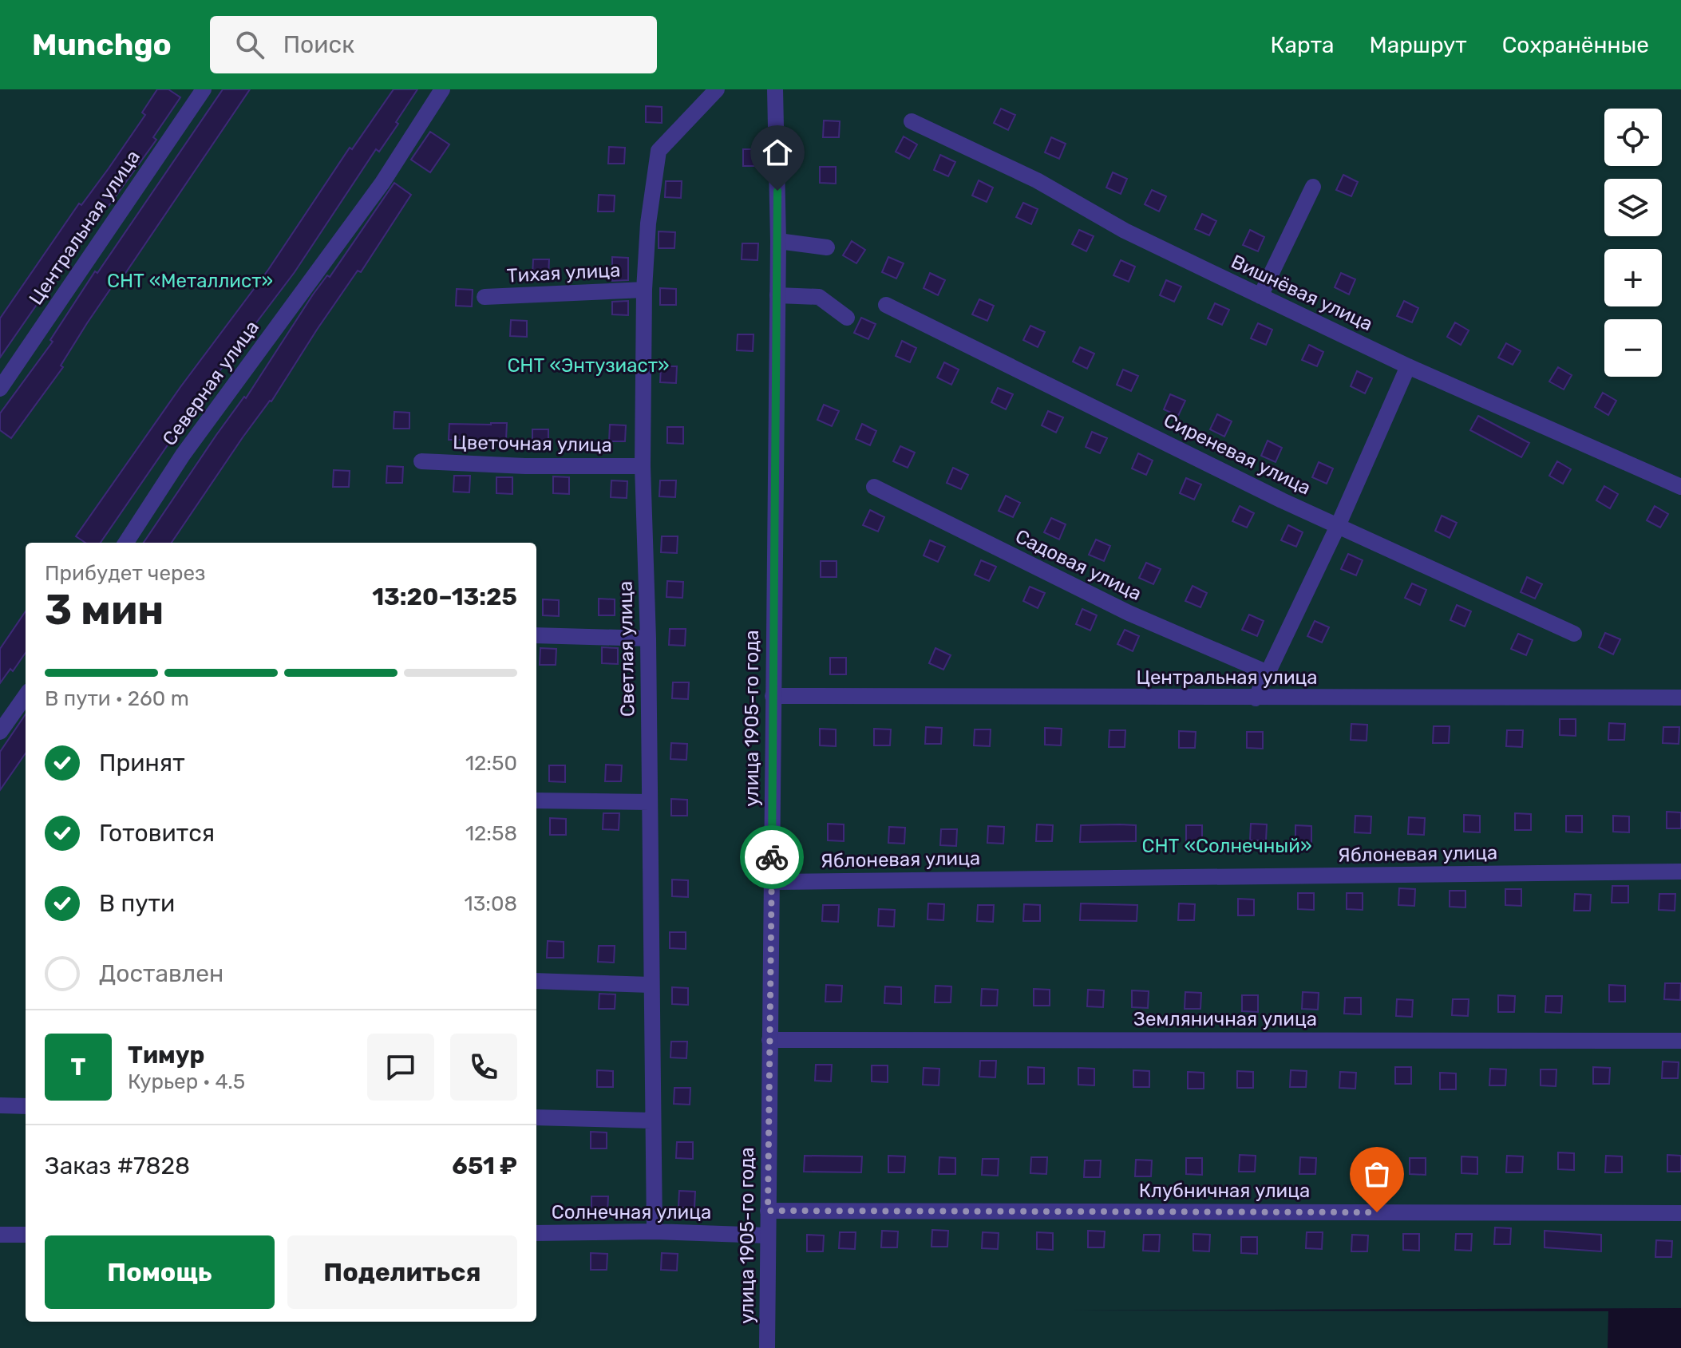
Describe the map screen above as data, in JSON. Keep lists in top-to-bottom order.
{
  "streets": {
    "street": [
      "Центральная улица",
      "Тихая улица",
      "Вишнёвая улица",
      "Северная улица",
      "Цветочная улица",
      "Сиреневая улица",
      "Садовая улица",
      "Светлая улица",
      "улица 1905-го года",
      "Яблоневая улица",
      "Земляничная улица",
      "Клубничная улица",
      "Солнечная улица"
    ]
  },
  "crossings": [
    ["Центральная улица", "улица 1905-го года"],
    ["Тихая улица", "Светлая улица"],
    ["Цветочная улица", "Светлая улица"],
    ["Светлая улица", "Солнечная улица"],
    ["улица 1905-го года", "Яблоневая улица"],
    ["улица 1905-го года", "Земляничная улица"],
    ["улица 1905-го года", "Клубничная улица"],
    ["улица 1905-го года", "Солнечная улица"]
  ],
  "parks": ["СНТ «Металлист»", "СНТ «Энтузиаст»", "СНТ «Солнечный»"],
  "page": {
    "header": "Munchgo",
    "search": "Поиск",
    "nav": ["Карта", "Маршрут", "Сохранённые"],
    "map_buttons": ["+", "−"],
    "heading": ["3 мин", "Прибудет через", "13:20–13:25"],
    "panel": [
      "Тимур",
      "Курьер · 4.5",
      "Заказ #7828",
      "651 ₽"
    ],
    "bar": "В пути · 260 m",
    "list": [
      ["Принят", "12:50"],
      ["Готовится", "12:58"],
      ["В пути", "13:08"],
      "Доставлен"
    ],
    "round": "Т",
    "buttons": ["Помощь", "Поделиться"]
  }
}
